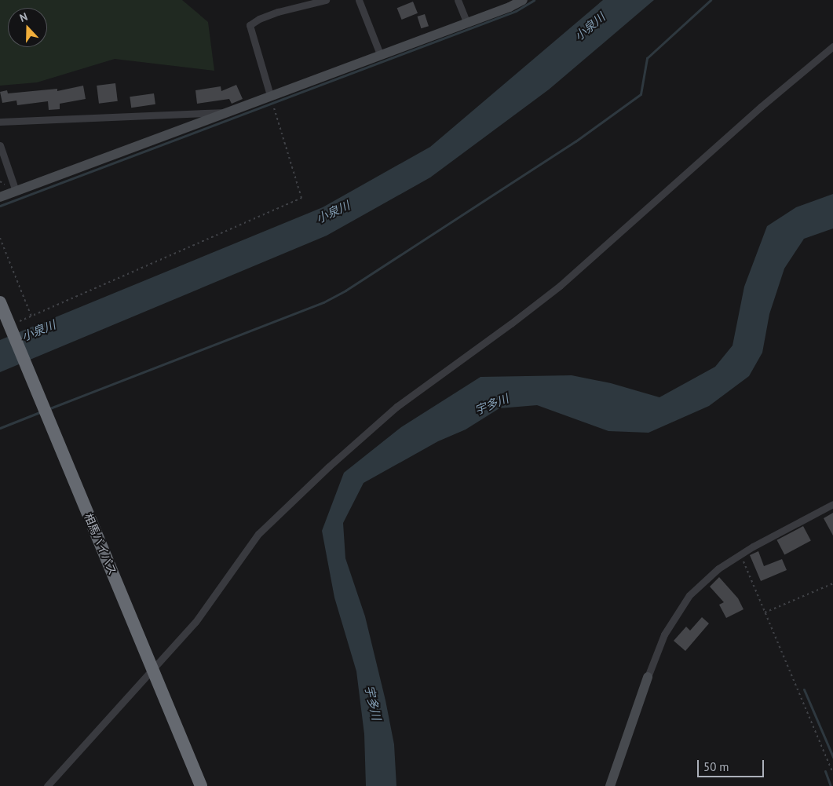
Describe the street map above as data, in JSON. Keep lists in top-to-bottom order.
{
  "streets": {
    "highway": ["相馬バイパス"]
  },
  "water": ["小泉川", "宇多川"],
  "scale_bar": "50 m",
  "north": "top"
}
